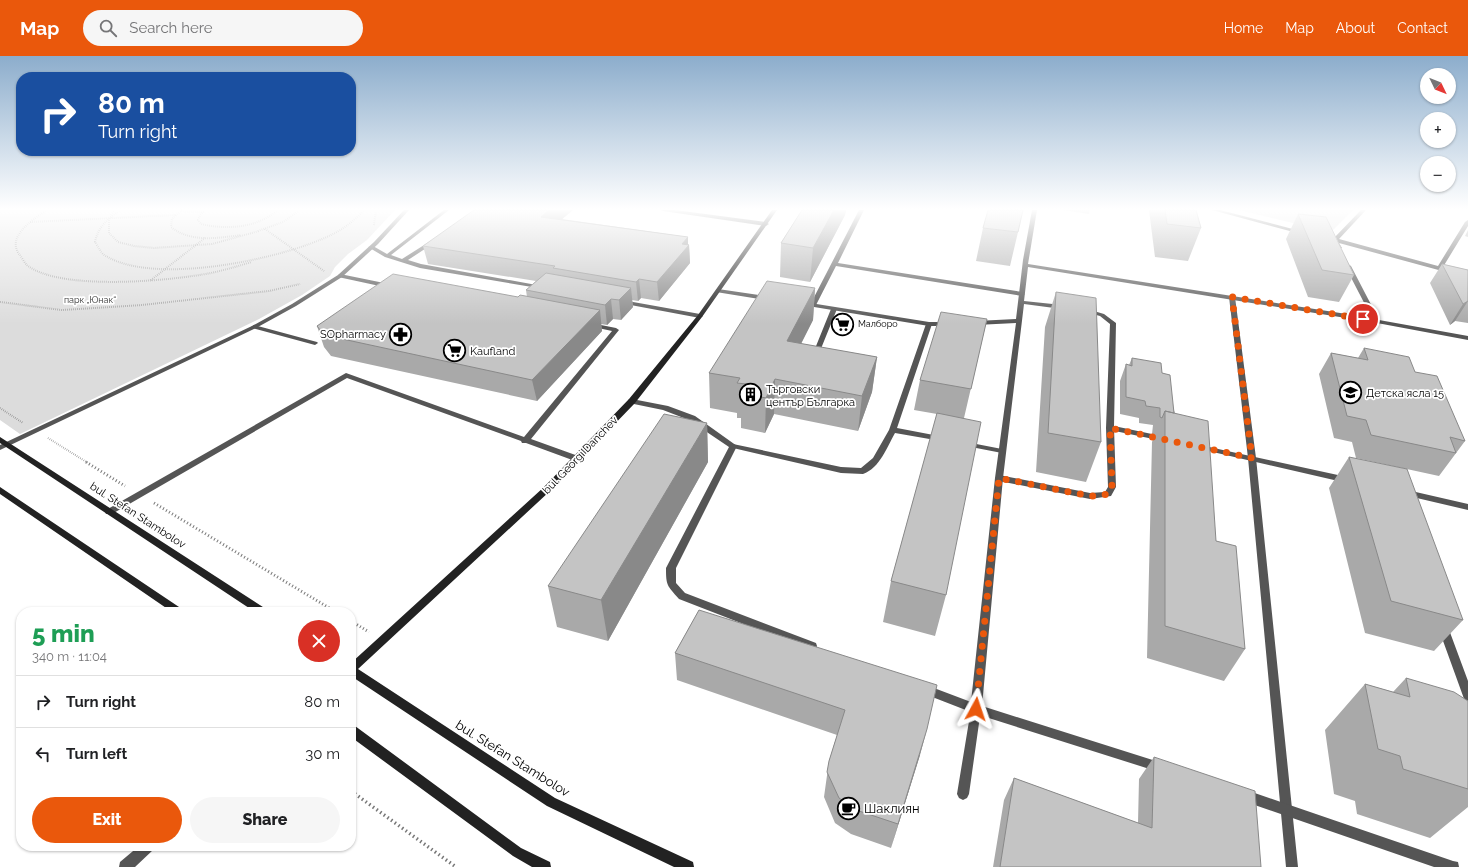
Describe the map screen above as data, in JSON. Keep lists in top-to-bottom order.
{
  "streets": {
    "main road": ["bul. Georgi Danchev", "bul. Stefan Stambolov"]
  },
  "parks": ["парк „Юнак“"],
  "places": {
    "supermarket": ["Малборо", "Kaufland"],
    "pharmacy": ["SOpharmacy"],
    "school or university": ["Детска ясла 15"],
    "building": ["Търговски център Българка"],
    "cafe": ["Шаклиян"]
  },
  "north": "bottom right",
  "page": {
    "header": "Map",
    "search": "Search here",
    "nav": [
      "Home",
      "Map",
      "About",
      "Contact"
    ],
    "map_buttons": ["+", "−"],
    "turn": ["80 m", "Turn right"],
    "heading": ["5 min", "340 m · 11:04"],
    "list": [
      {
        "name": "Turn right",
        "value": "80 m"
      },
      {
        "name": "Turn left",
        "value": "30 m"
      }
    ],
    "buttons": ["Exit", "Share"]
  }
}
